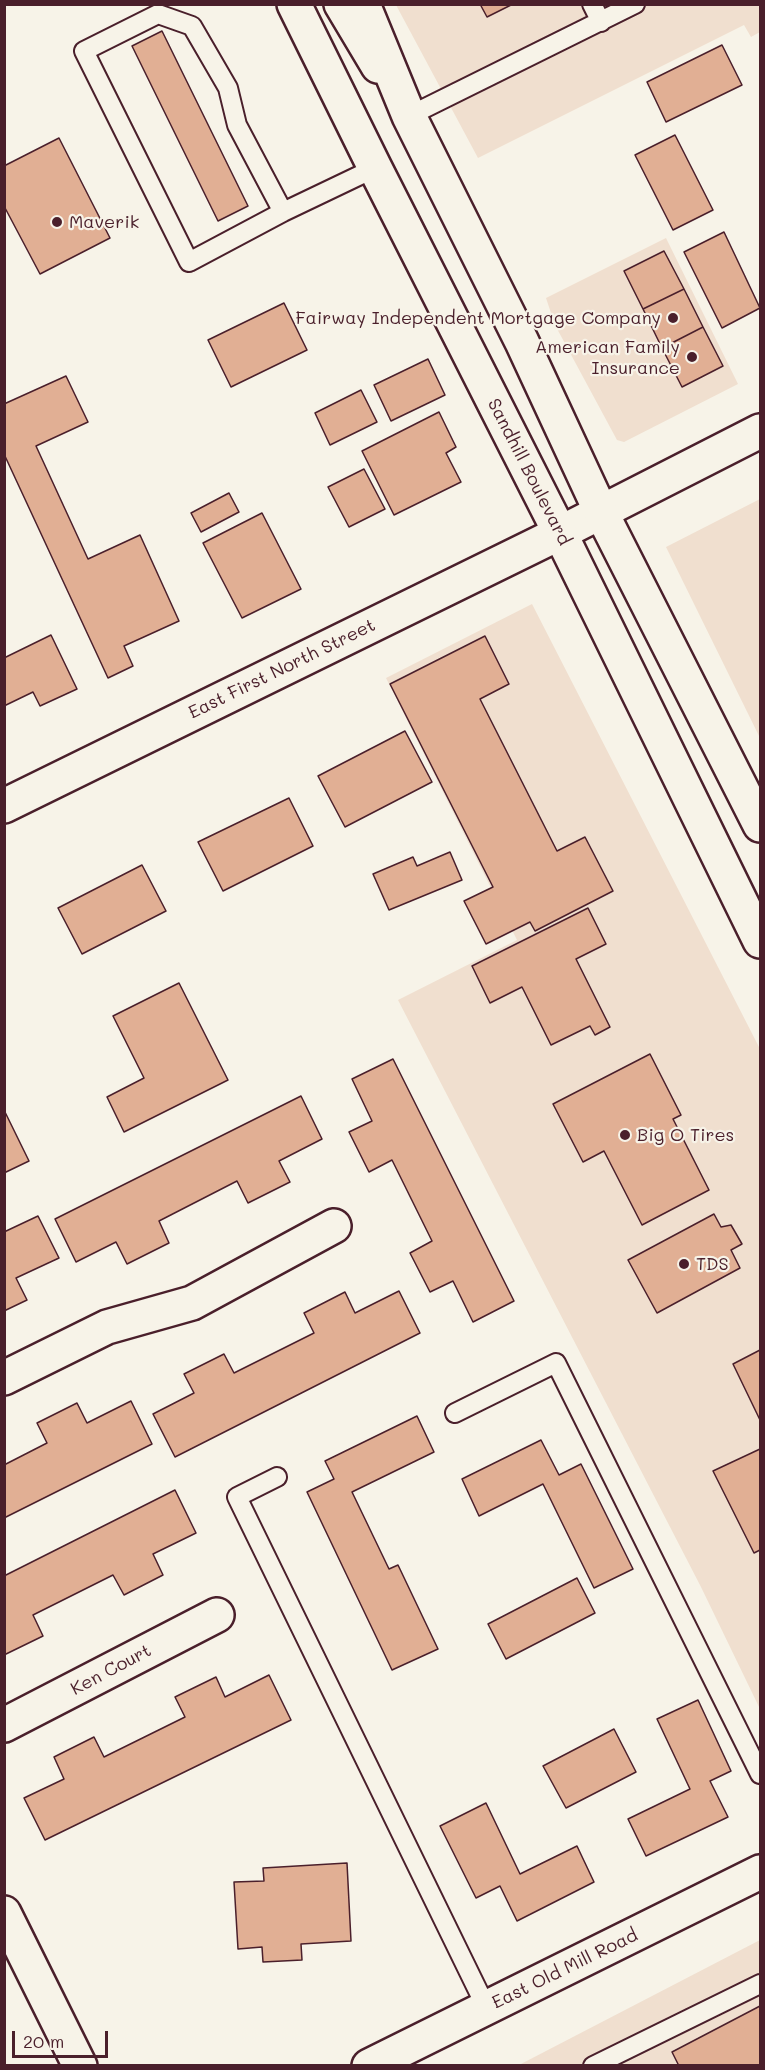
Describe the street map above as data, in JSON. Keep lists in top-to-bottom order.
{
  "streets": {
    "main road": [
      "Sandhill Boulevard",
      "East First North Street",
      "Ken Court",
      "East Old Mill Road"
    ]
  },
  "crossings": [
    ["Sandhill Boulevard", "East First North Street"]
  ],
  "places": [
    "Maverik",
    "Fairway Independent Mortgage Company",
    "American Family Insurance",
    "Big O Tires",
    "TDS"
  ],
  "scale_bar": "20 m"
}
